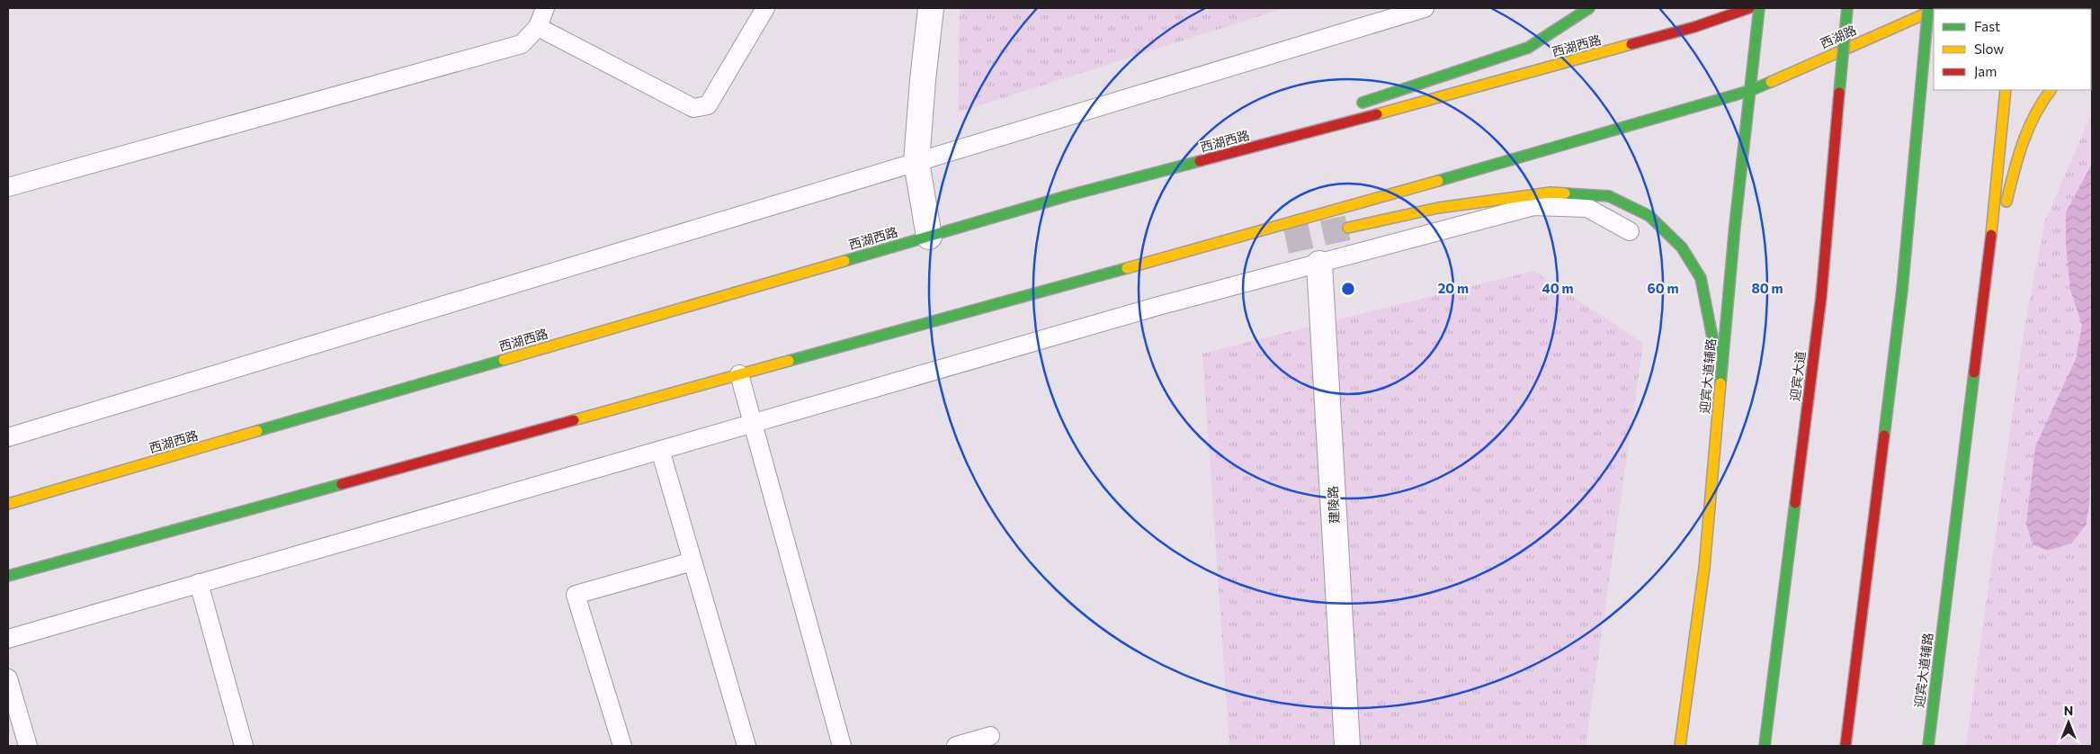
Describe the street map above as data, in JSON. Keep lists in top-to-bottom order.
{
  "streets": {
    "main road": [
      "西湖路",
      "西湖西路",
      "迎宾大道辅路",
      "迎宾大道"
    ],
    "street": ["建陵路"]
  },
  "crossings": [
    ["西湖路", "迎宾大道辅路"]
  ],
  "legend": ["Fast", "Slow", "Jam"],
  "north": "top",
  "rings": [
    "20 m",
    "40 m",
    "60 m",
    "80 m"
  ]
}
